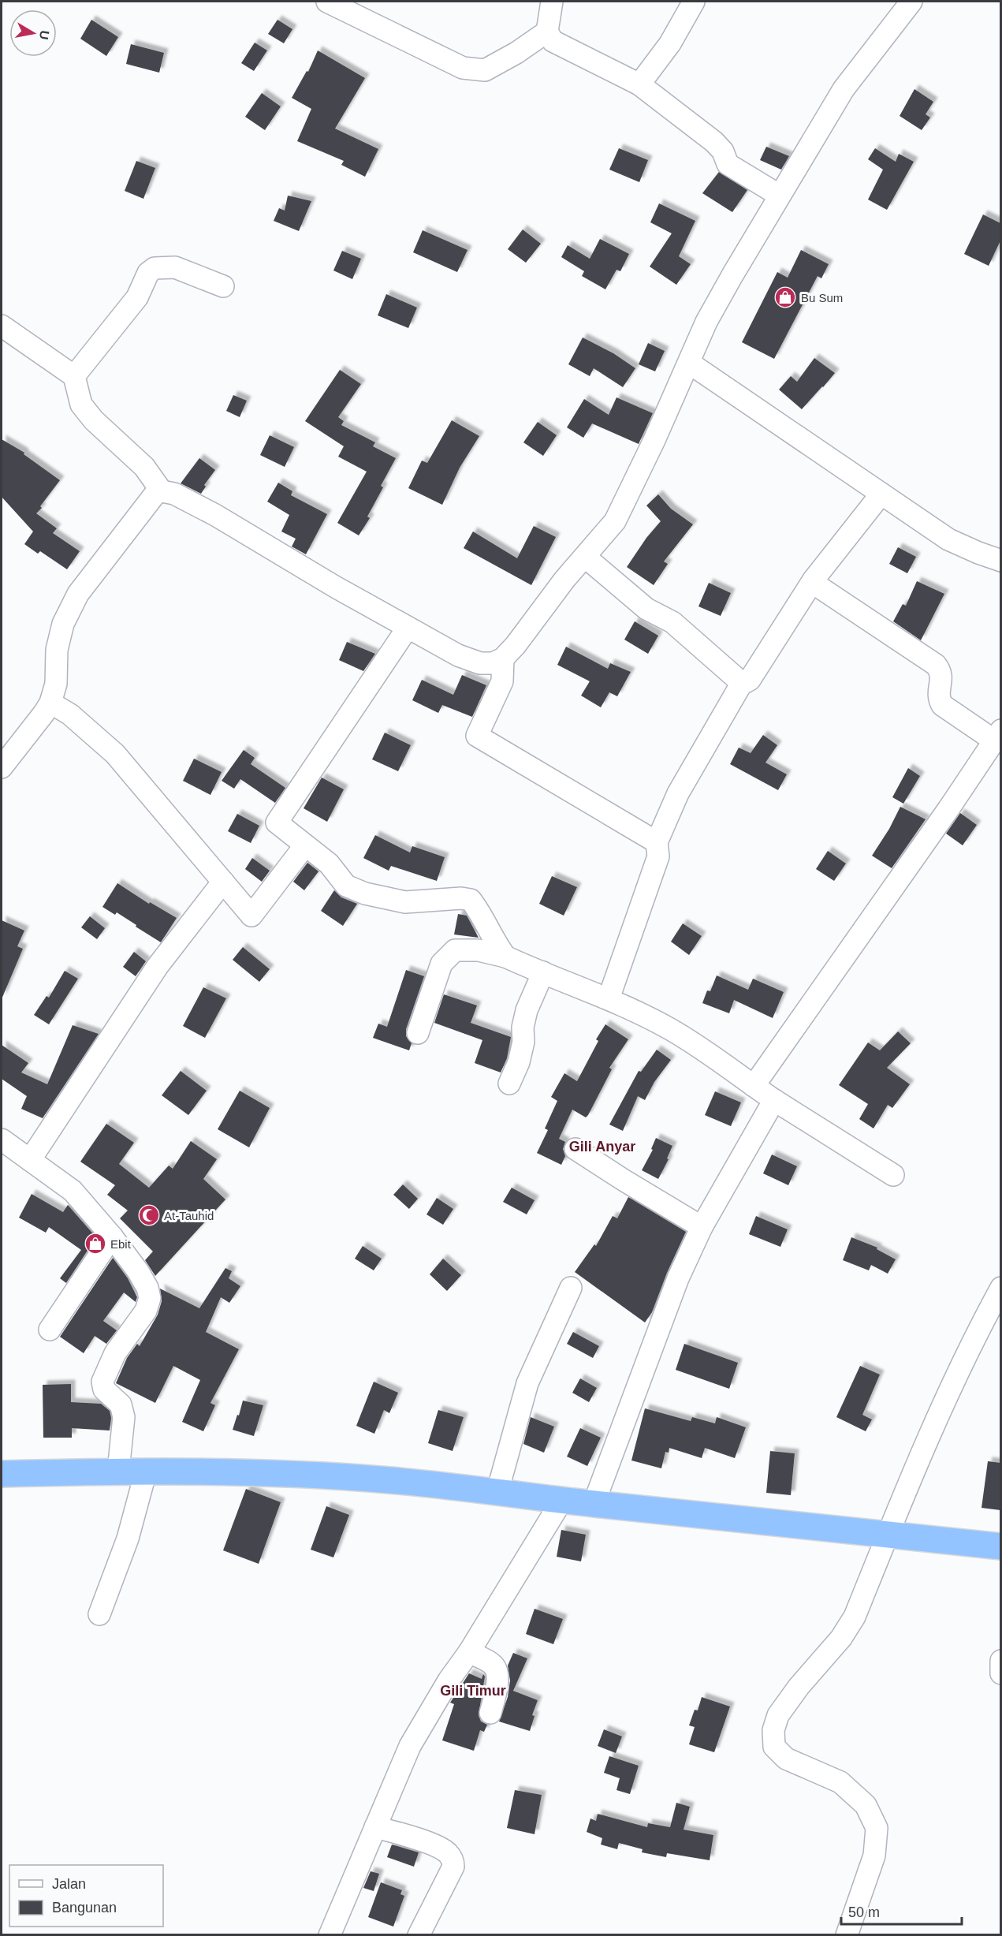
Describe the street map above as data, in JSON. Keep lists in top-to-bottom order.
{
  "districts": ["Gili Anyar", "Gili Timur"],
  "places": {
    "shop": ["Bu Sum", "Ebit"],
    "mosque": ["At-Tauhid"]
  },
  "legend": ["Jalan", "Bangunan"],
  "scale_bar": "50 m",
  "north": "right"
}
